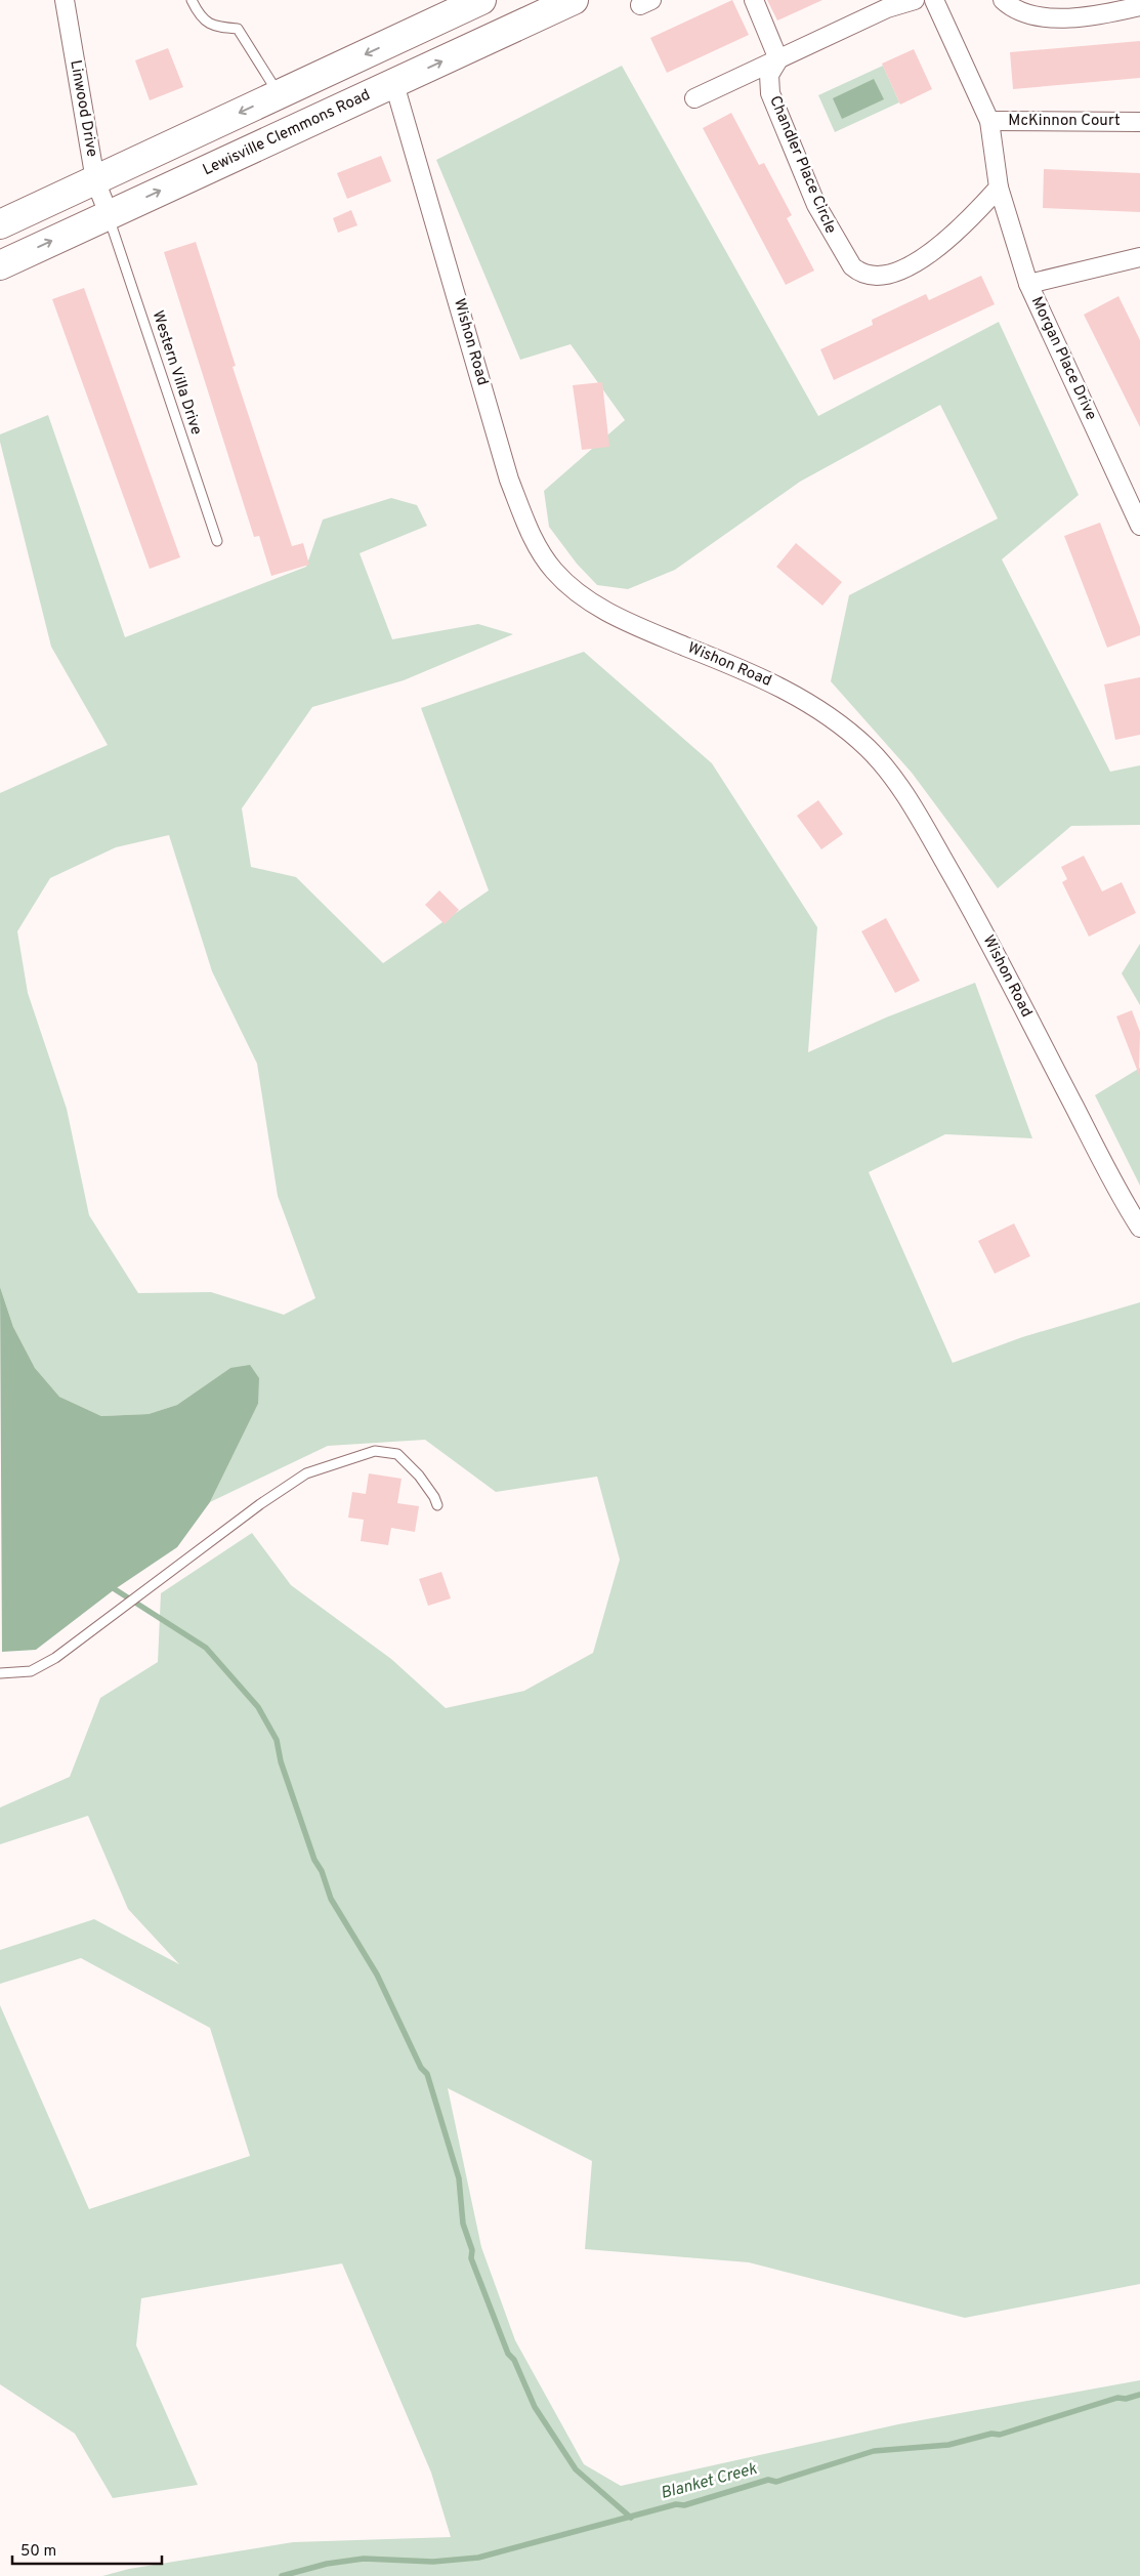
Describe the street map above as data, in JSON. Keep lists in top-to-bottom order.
{
  "streets": {
    "main road": ["Lewisville Clemmons Road"],
    "street": [
      "Linwood Drive",
      "McKinnon Court",
      "Chandler Place Circle",
      "Wishon Road",
      "Morgan Place Drive"
    ],
    "lane": ["Western Villa Drive"]
  },
  "crossings": [
    ["Linwood Drive", "Lewisville Clemmons Road"],
    ["Linwood Drive", "Western Villa Drive"],
    ["Lewisville Clemmons Road", "Wishon Road"],
    ["Lewisville Clemmons Road", "Western Villa Drive"],
    ["Chandler Place Circle", "Morgan Place Drive"]
  ],
  "water": ["Blanket Creek"],
  "scale_bar": "50 m"
}
